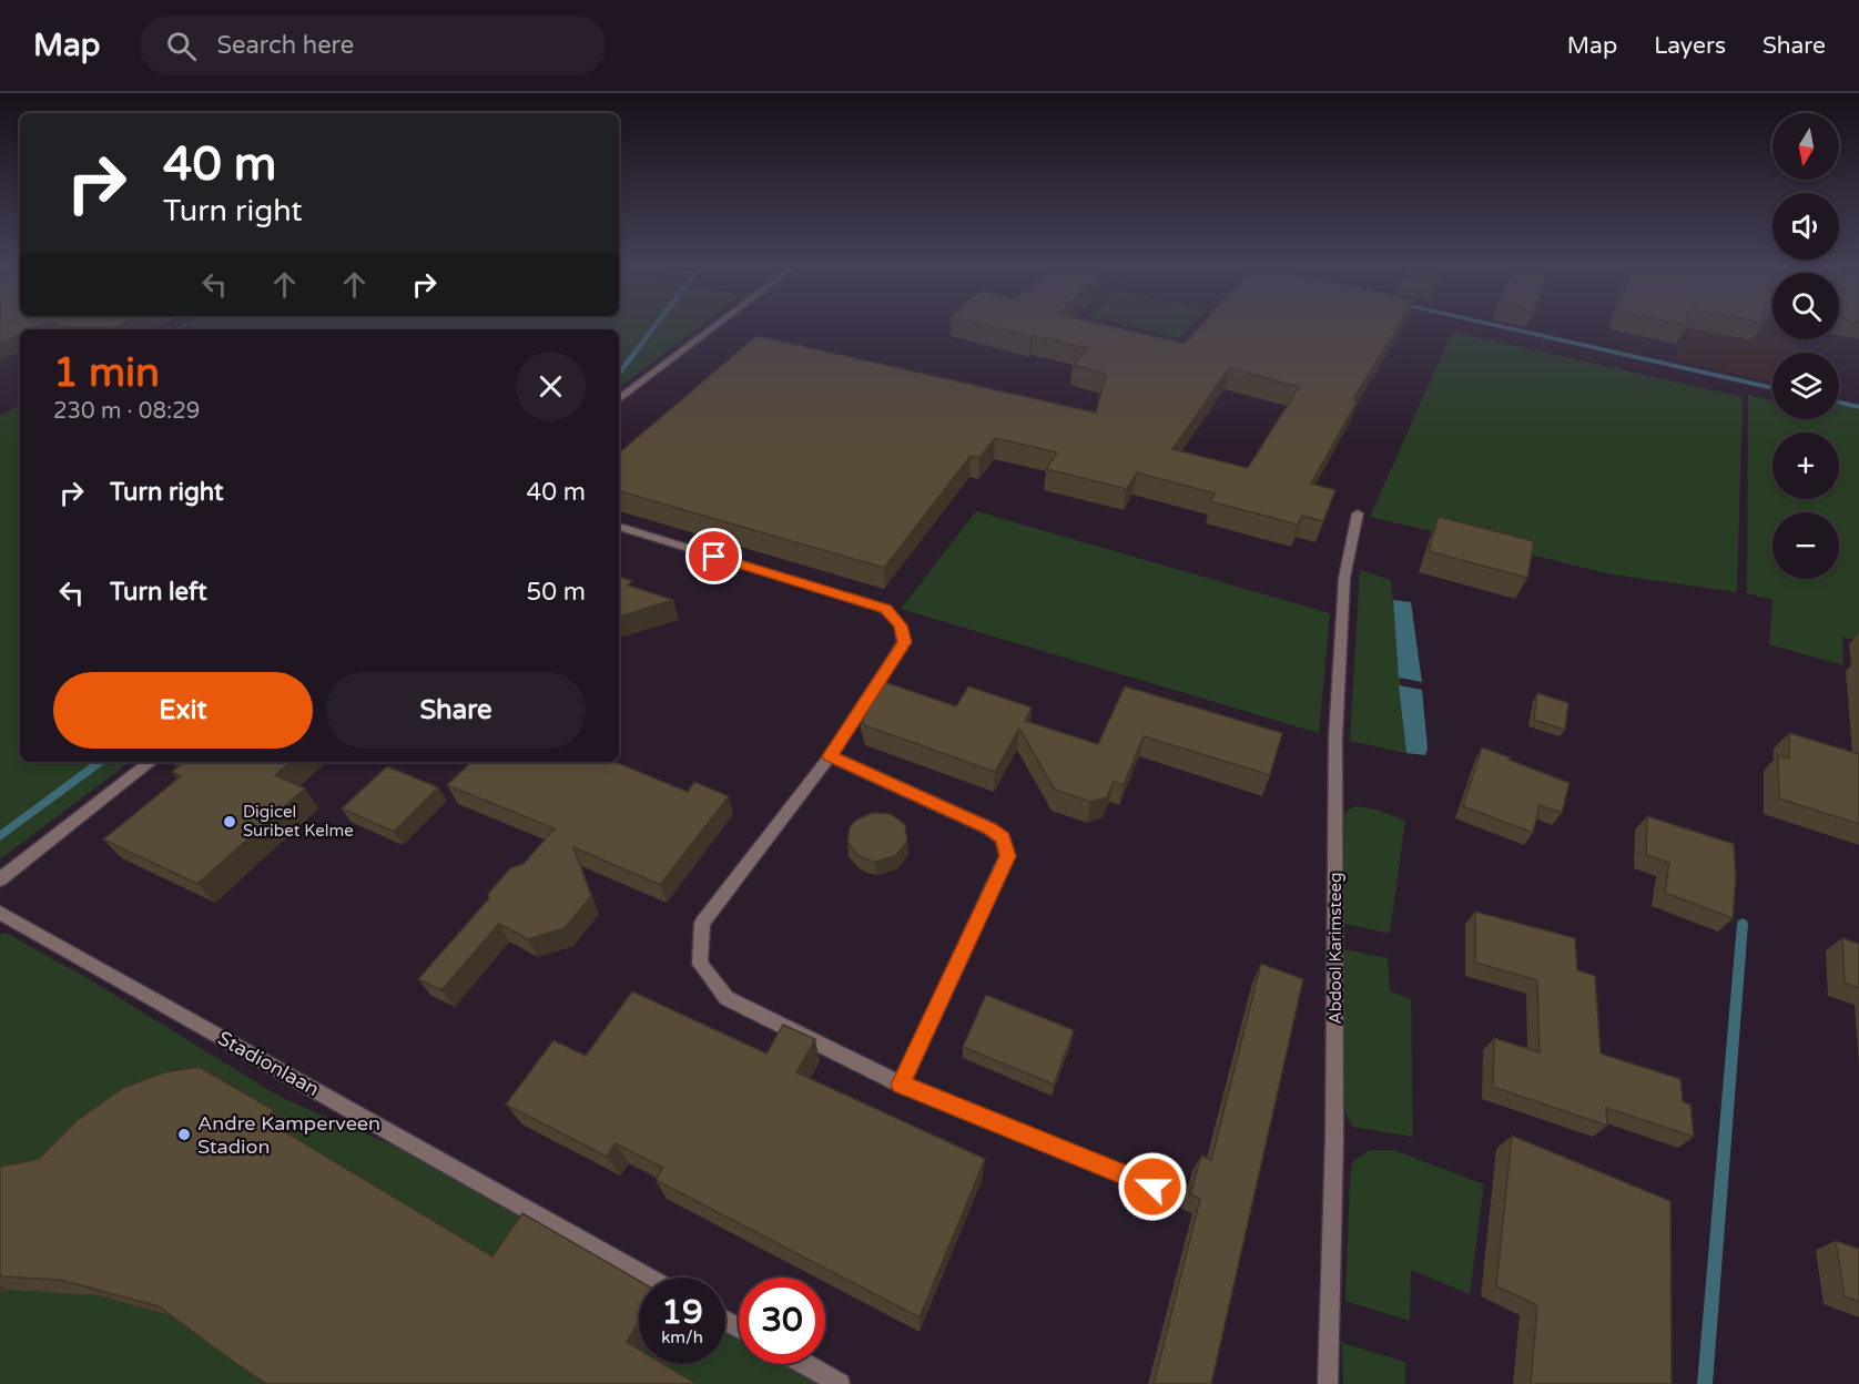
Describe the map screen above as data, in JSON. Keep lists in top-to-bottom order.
{
  "streets": {
    "street": ["Abdool Karimsteeg", "Stadionlaan"]
  },
  "places": ["Digicel Suribet Kelme", "Andre Kamperveen Stadion"],
  "north": "bottom",
  "page": {
    "header": "Map",
    "search": "Search here",
    "nav": ["Map", "Layers", "Share"],
    "map_buttons": ["+", "−"],
    "turn": ["40 m", "Turn right"],
    "heading": ["1 min", "230 m · 08:29"],
    "list": [
      {
        "name": "Turn right",
        "value": "40 m"
      },
      {
        "name": "Turn left",
        "value": "50 m"
      }
    ],
    "buttons": ["Exit", "Share"],
    "speed": "19 km/h",
    "limit": "30"
  }
}
